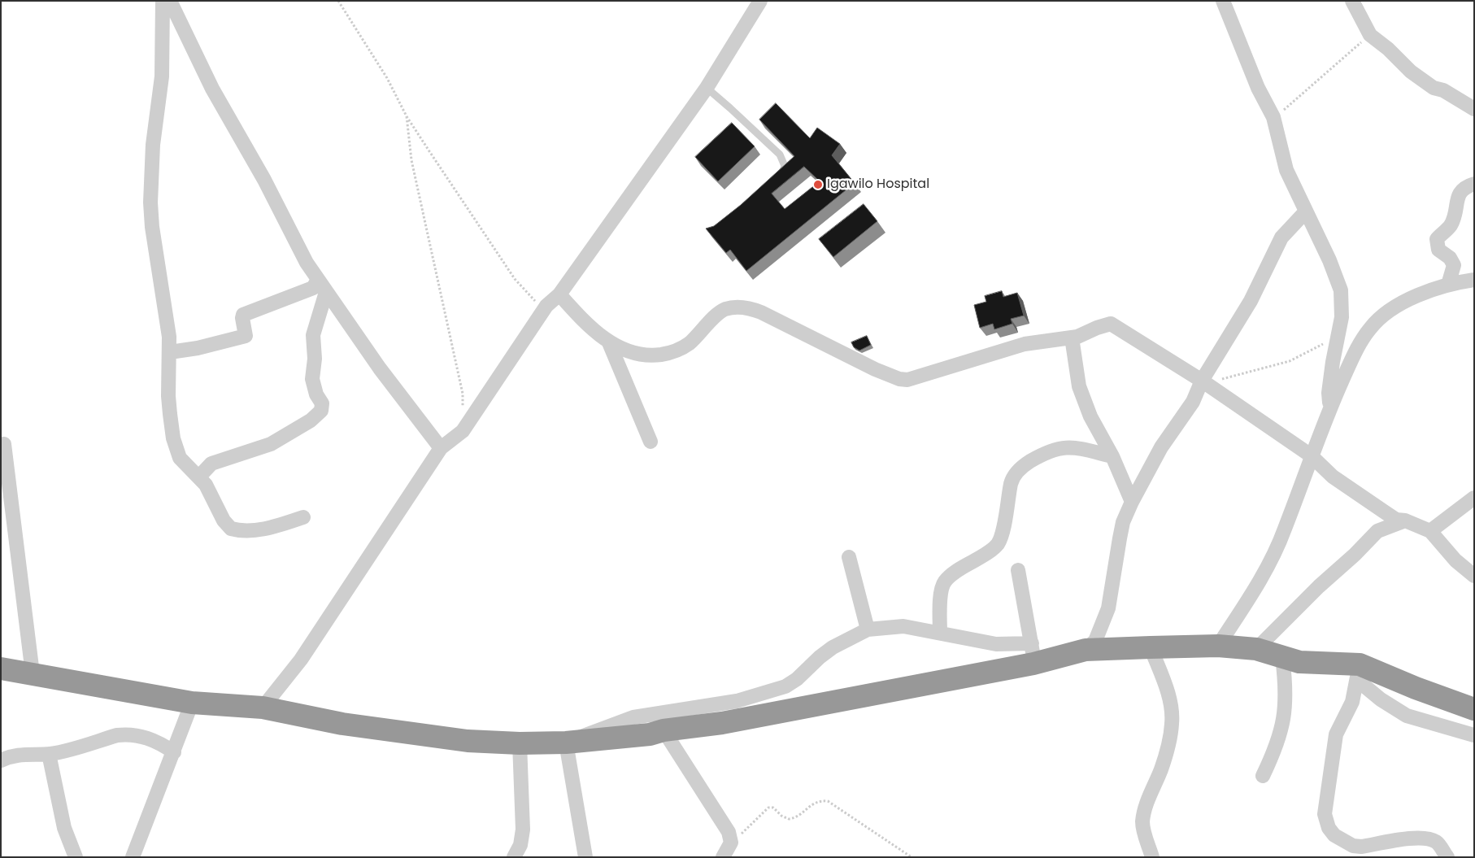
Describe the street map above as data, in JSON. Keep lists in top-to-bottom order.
{
  "places": ["Igawilo Hospital"]
}
